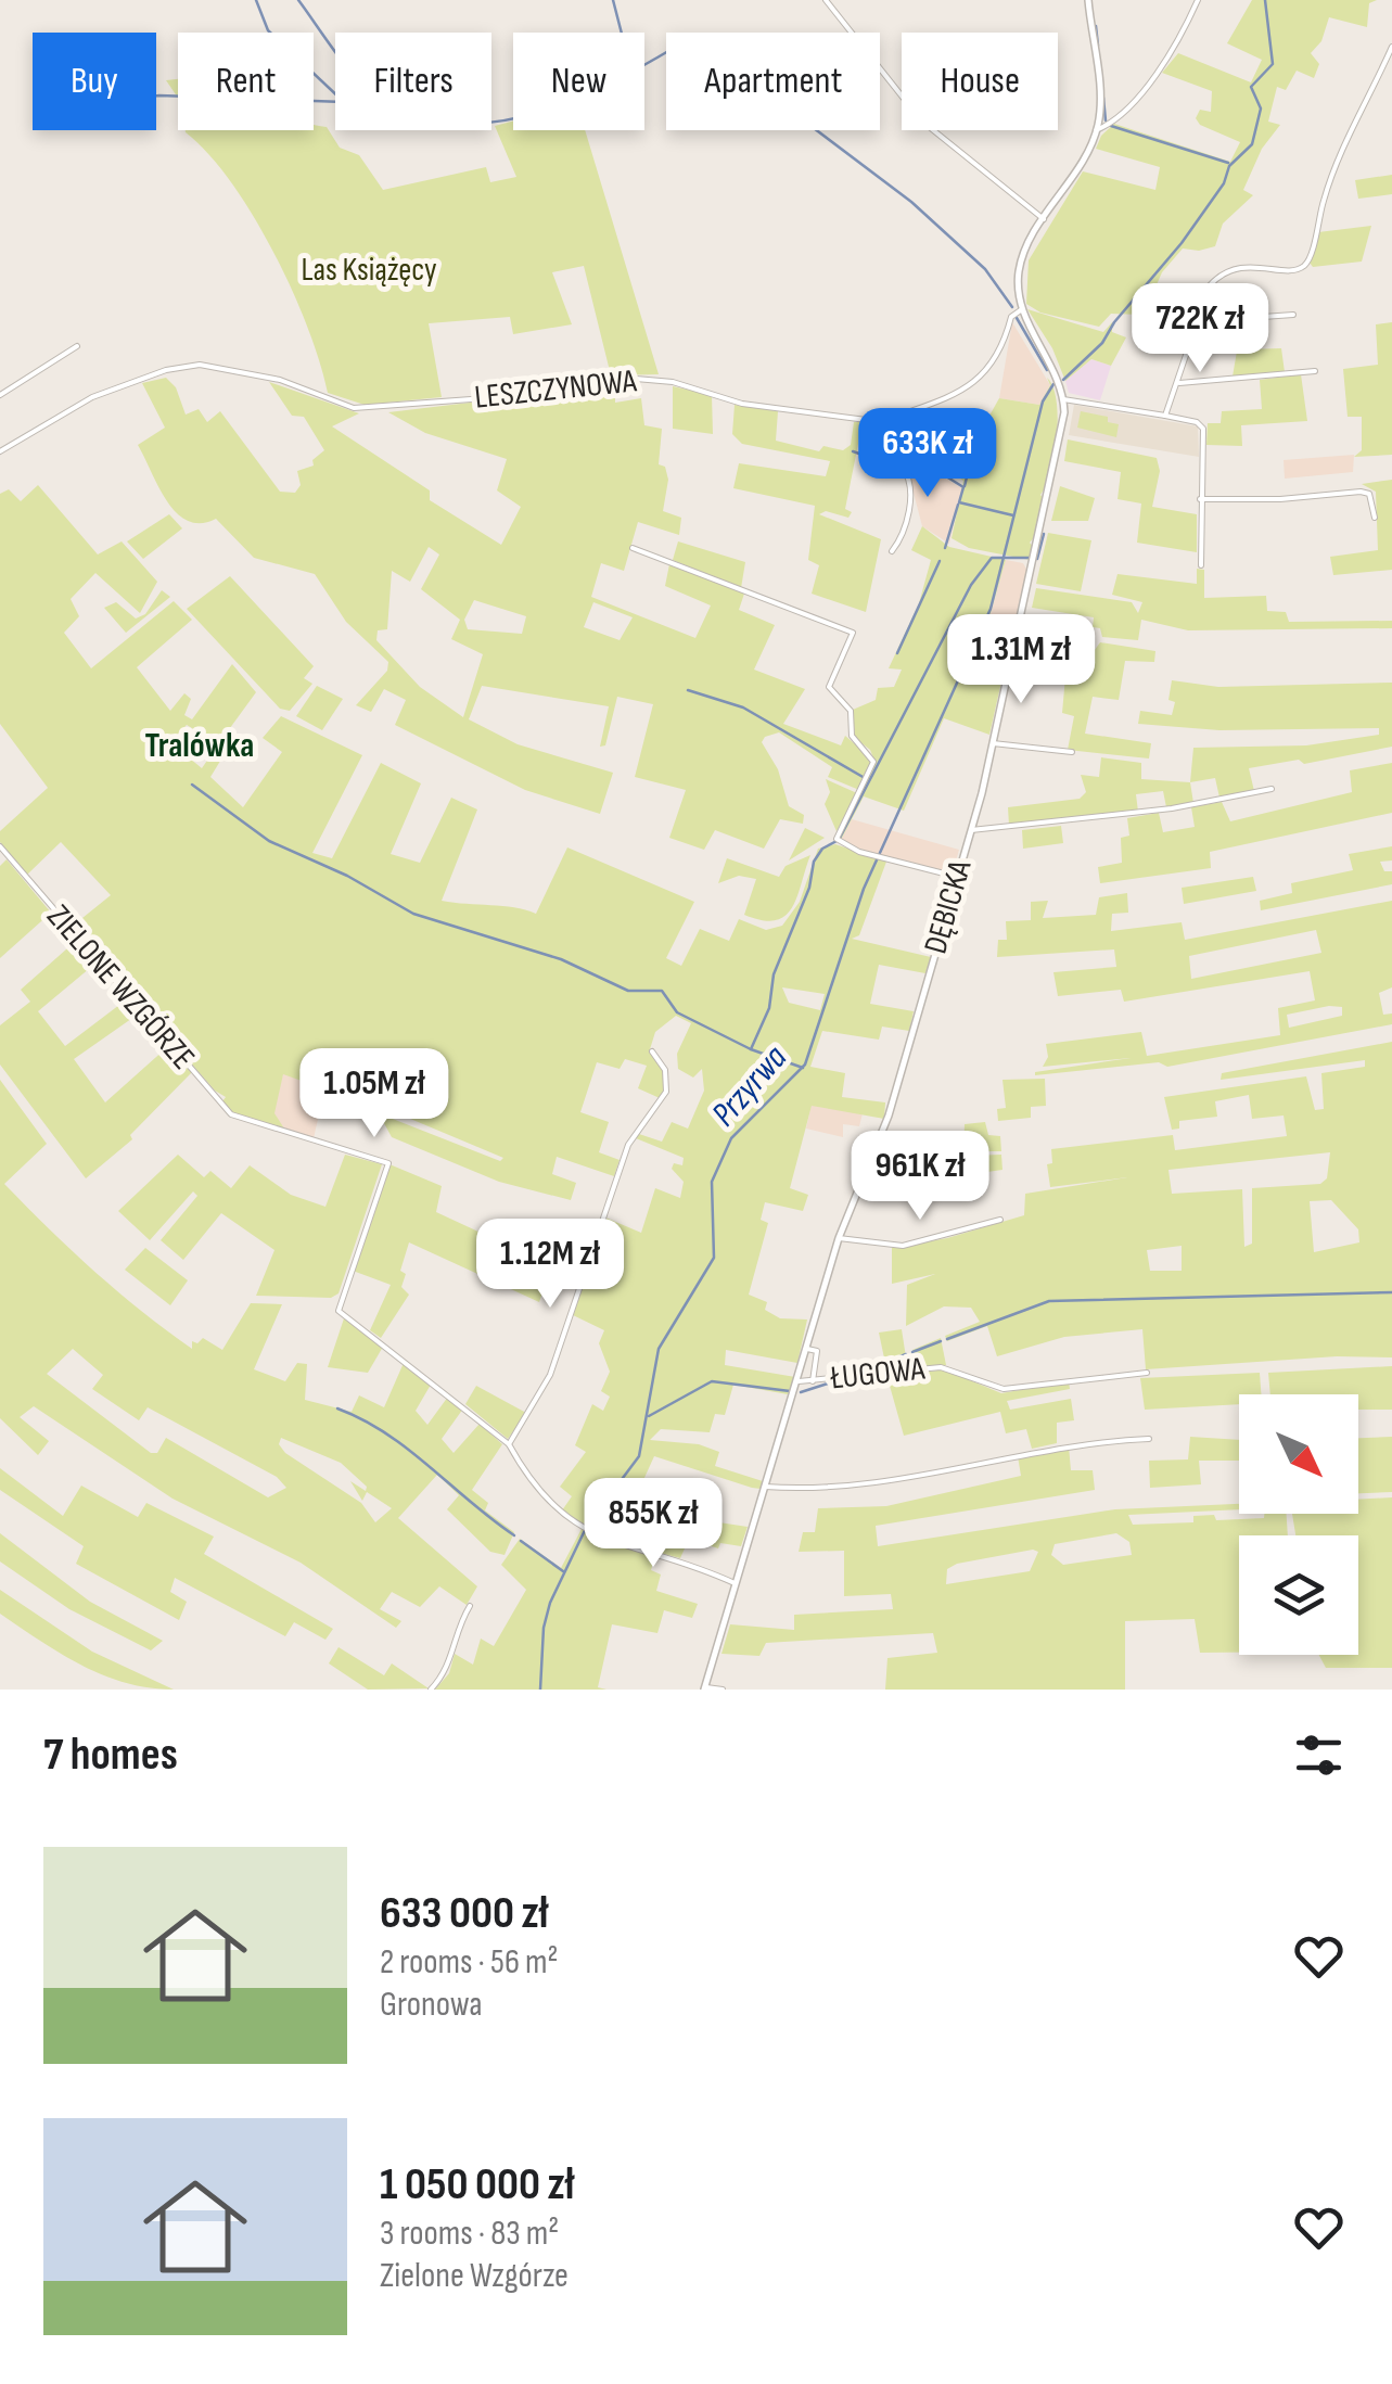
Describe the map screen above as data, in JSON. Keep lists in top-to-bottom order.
{
  "streets": {
    "street": [
      "LESZCZYNOWA",
      "DĘBICKA",
      "ZIELONE WZGÓRZE",
      "ŁUGOWA"
    ]
  },
  "crossings": [
    ["DĘBICKA", "ŁUGOWA"]
  ],
  "districts": ["Tralówka"],
  "water": ["Przyrwa"],
  "parks": ["Las Książęcy"],
  "north": "bottom right",
  "page": {
    "chip": [
      "Buy",
      "Rent",
      "Filters",
      "New",
      "Apartment",
      "House"
    ],
    "price": [
      "722K zł",
      "633K zł",
      "1.31M zł",
      "1.05M zł",
      "961K zł",
      "1.12M zł",
      "855K zł"
    ],
    "heading": "7 homes",
    "list": [
      {
        "name": "633 000 zł",
        "note": "2 rooms · 56 m² · Gronowa"
      },
      {
        "name": "1 050 000 zł",
        "note": "3 rooms · 83 m² · Zielone Wzgórze"
      }
    ]
  }
}
